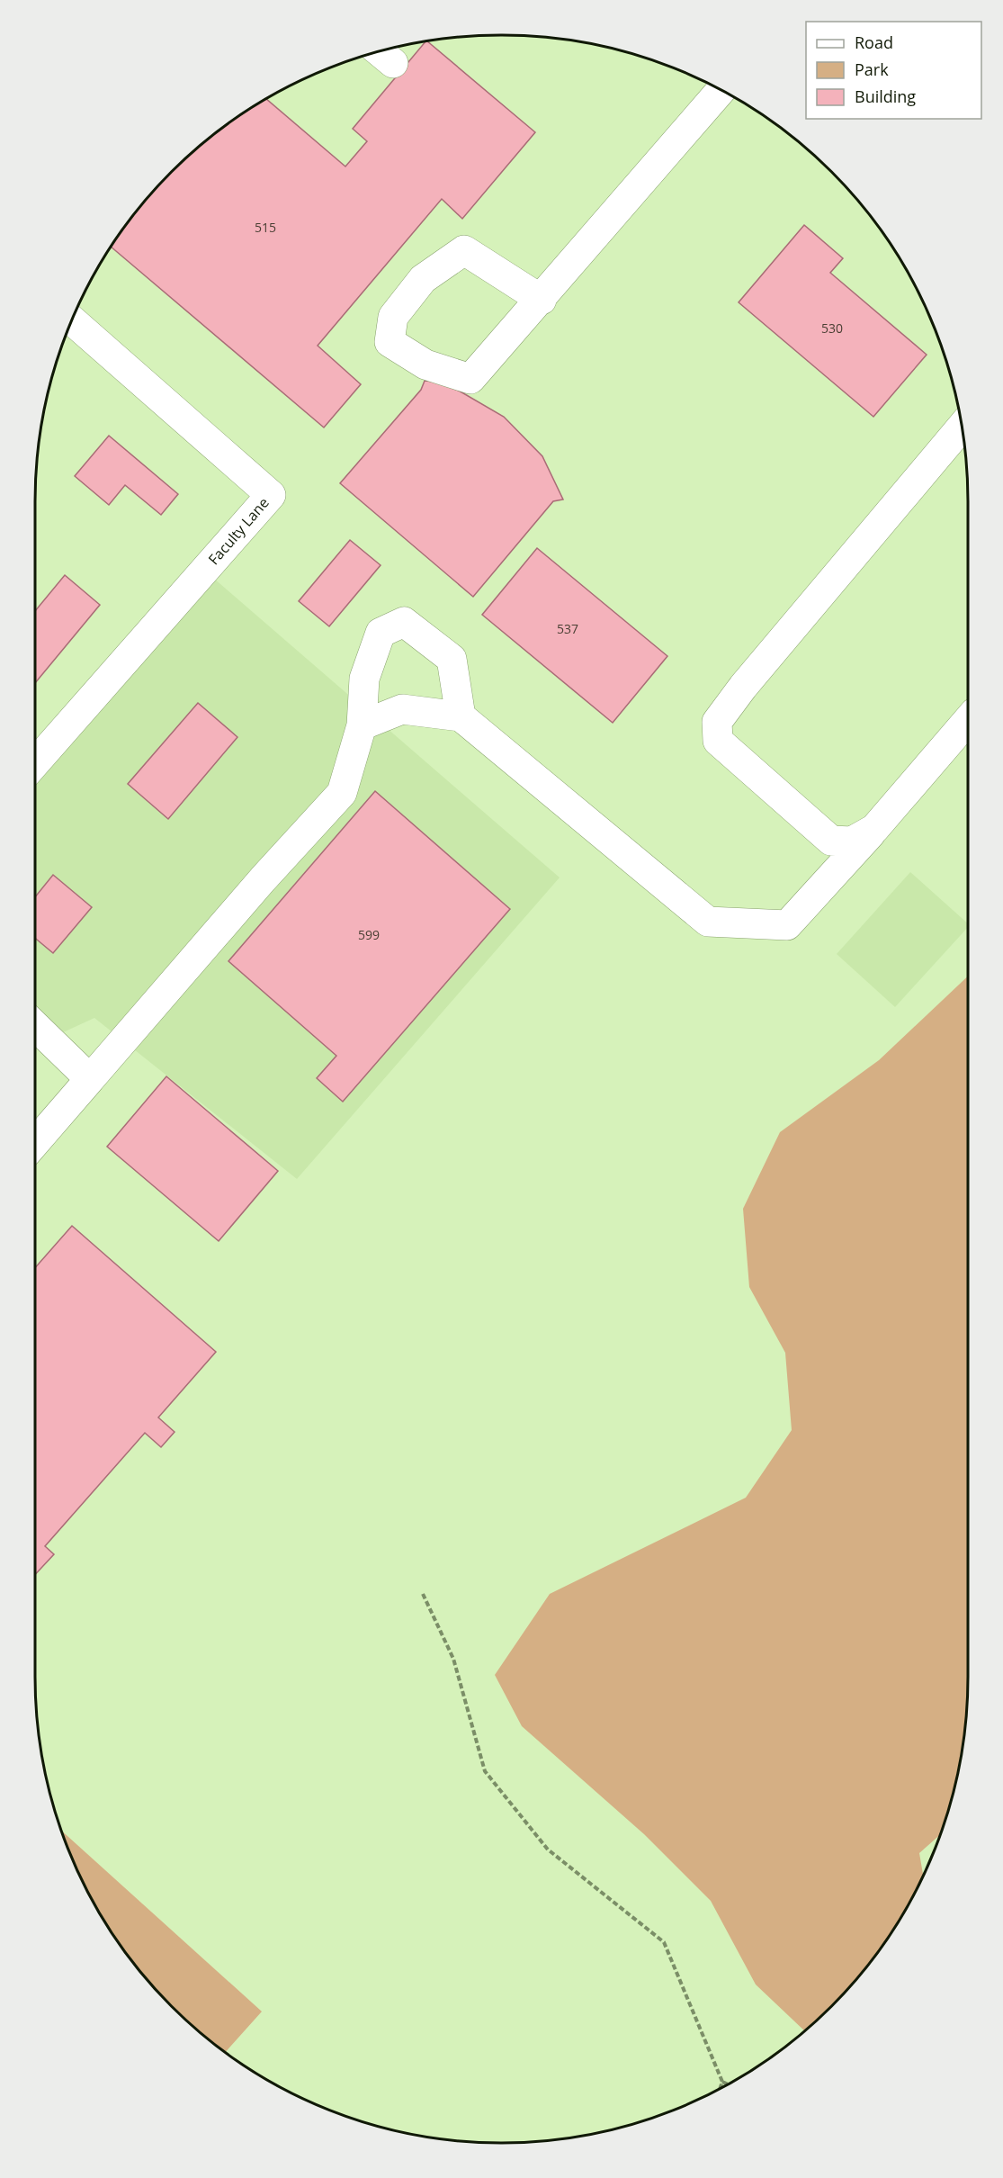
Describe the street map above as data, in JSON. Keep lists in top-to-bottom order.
{
  "streets": {
    "lane": ["Faculty Lane"]
  },
  "house_numbers": [
    "515",
    "530",
    "537",
    "599"
  ],
  "legend": ["Road", "Park", "Building"]
}
